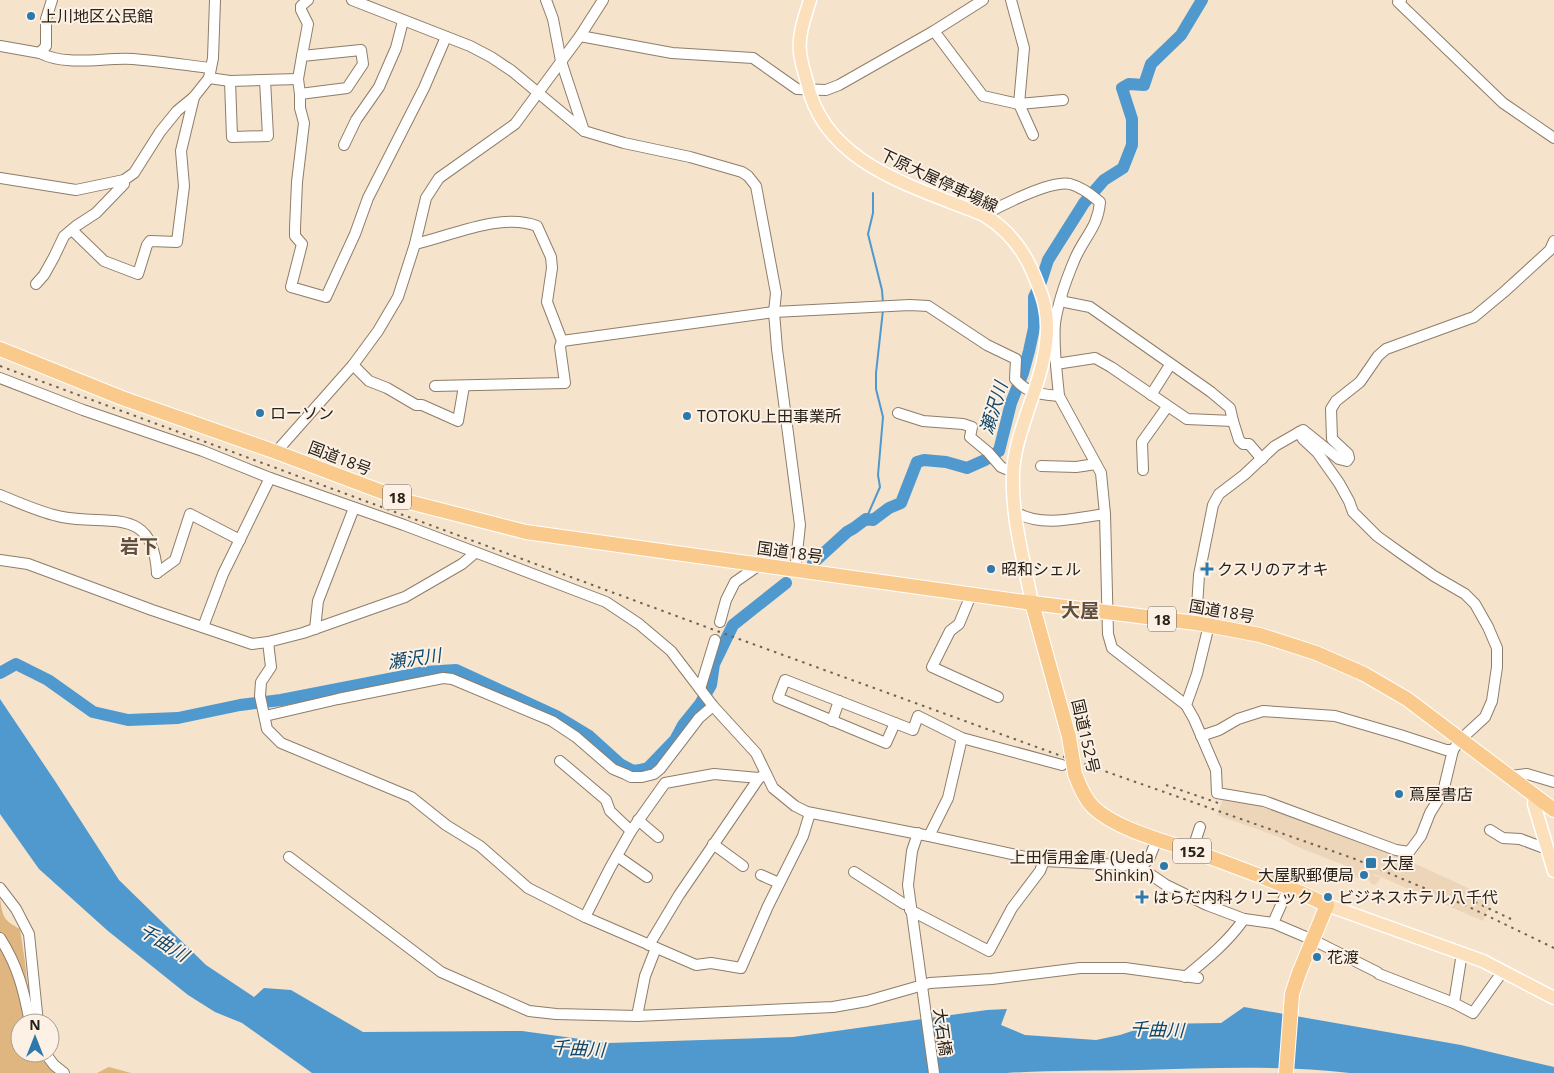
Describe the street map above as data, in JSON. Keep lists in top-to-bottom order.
{
  "streets": {
    "highway": [
      "国道18号",
      "18",
      "国道152号",
      "152"
    ],
    "main road": ["下原大屋停車場線"],
    "street": ["大石橋"]
  },
  "crossings": [
    ["下原大屋停車場線", "国道18号"],
    ["下原大屋停車場線", "国道152号"],
    ["国道18号", "国道152号"]
  ],
  "districts": ["岩下", "大屋"],
  "water": ["瀬沢川", "千曲川"],
  "places": {
    "other": [
      "上川地区公民館",
      "ローソン",
      "TOTOKU上田事業所",
      "昭和シェル",
      "蔦屋書店",
      "上田信用金庫 (Ueda Shinkin)",
      "大屋駅郵便局",
      "ビジネスホテル八千代",
      "花渡"
    ],
    "health": ["クスリのアオキ", "はらだ内科クリニック"],
    "transit": ["大屋"]
  },
  "north": "top"
}
